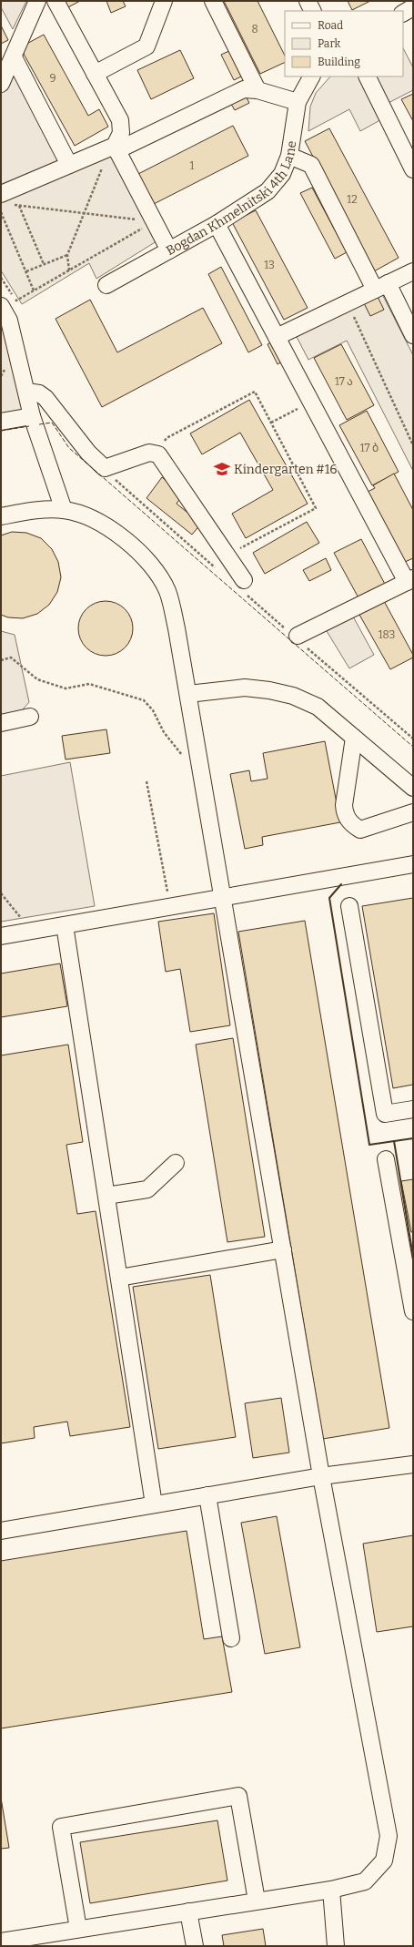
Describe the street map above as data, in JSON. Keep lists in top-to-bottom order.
{
  "streets": {
    "street": ["Bogdan Khmelnitski 4th Lane"]
  },
  "places": {
    "school or university": ["Kindergarten #16"]
  },
  "house_numbers": [
    "8",
    "9",
    "1",
    "12",
    "13",
    "17 ა",
    "17 ბ",
    "183"
  ],
  "legend": ["Road", "Park", "Building"]
}
